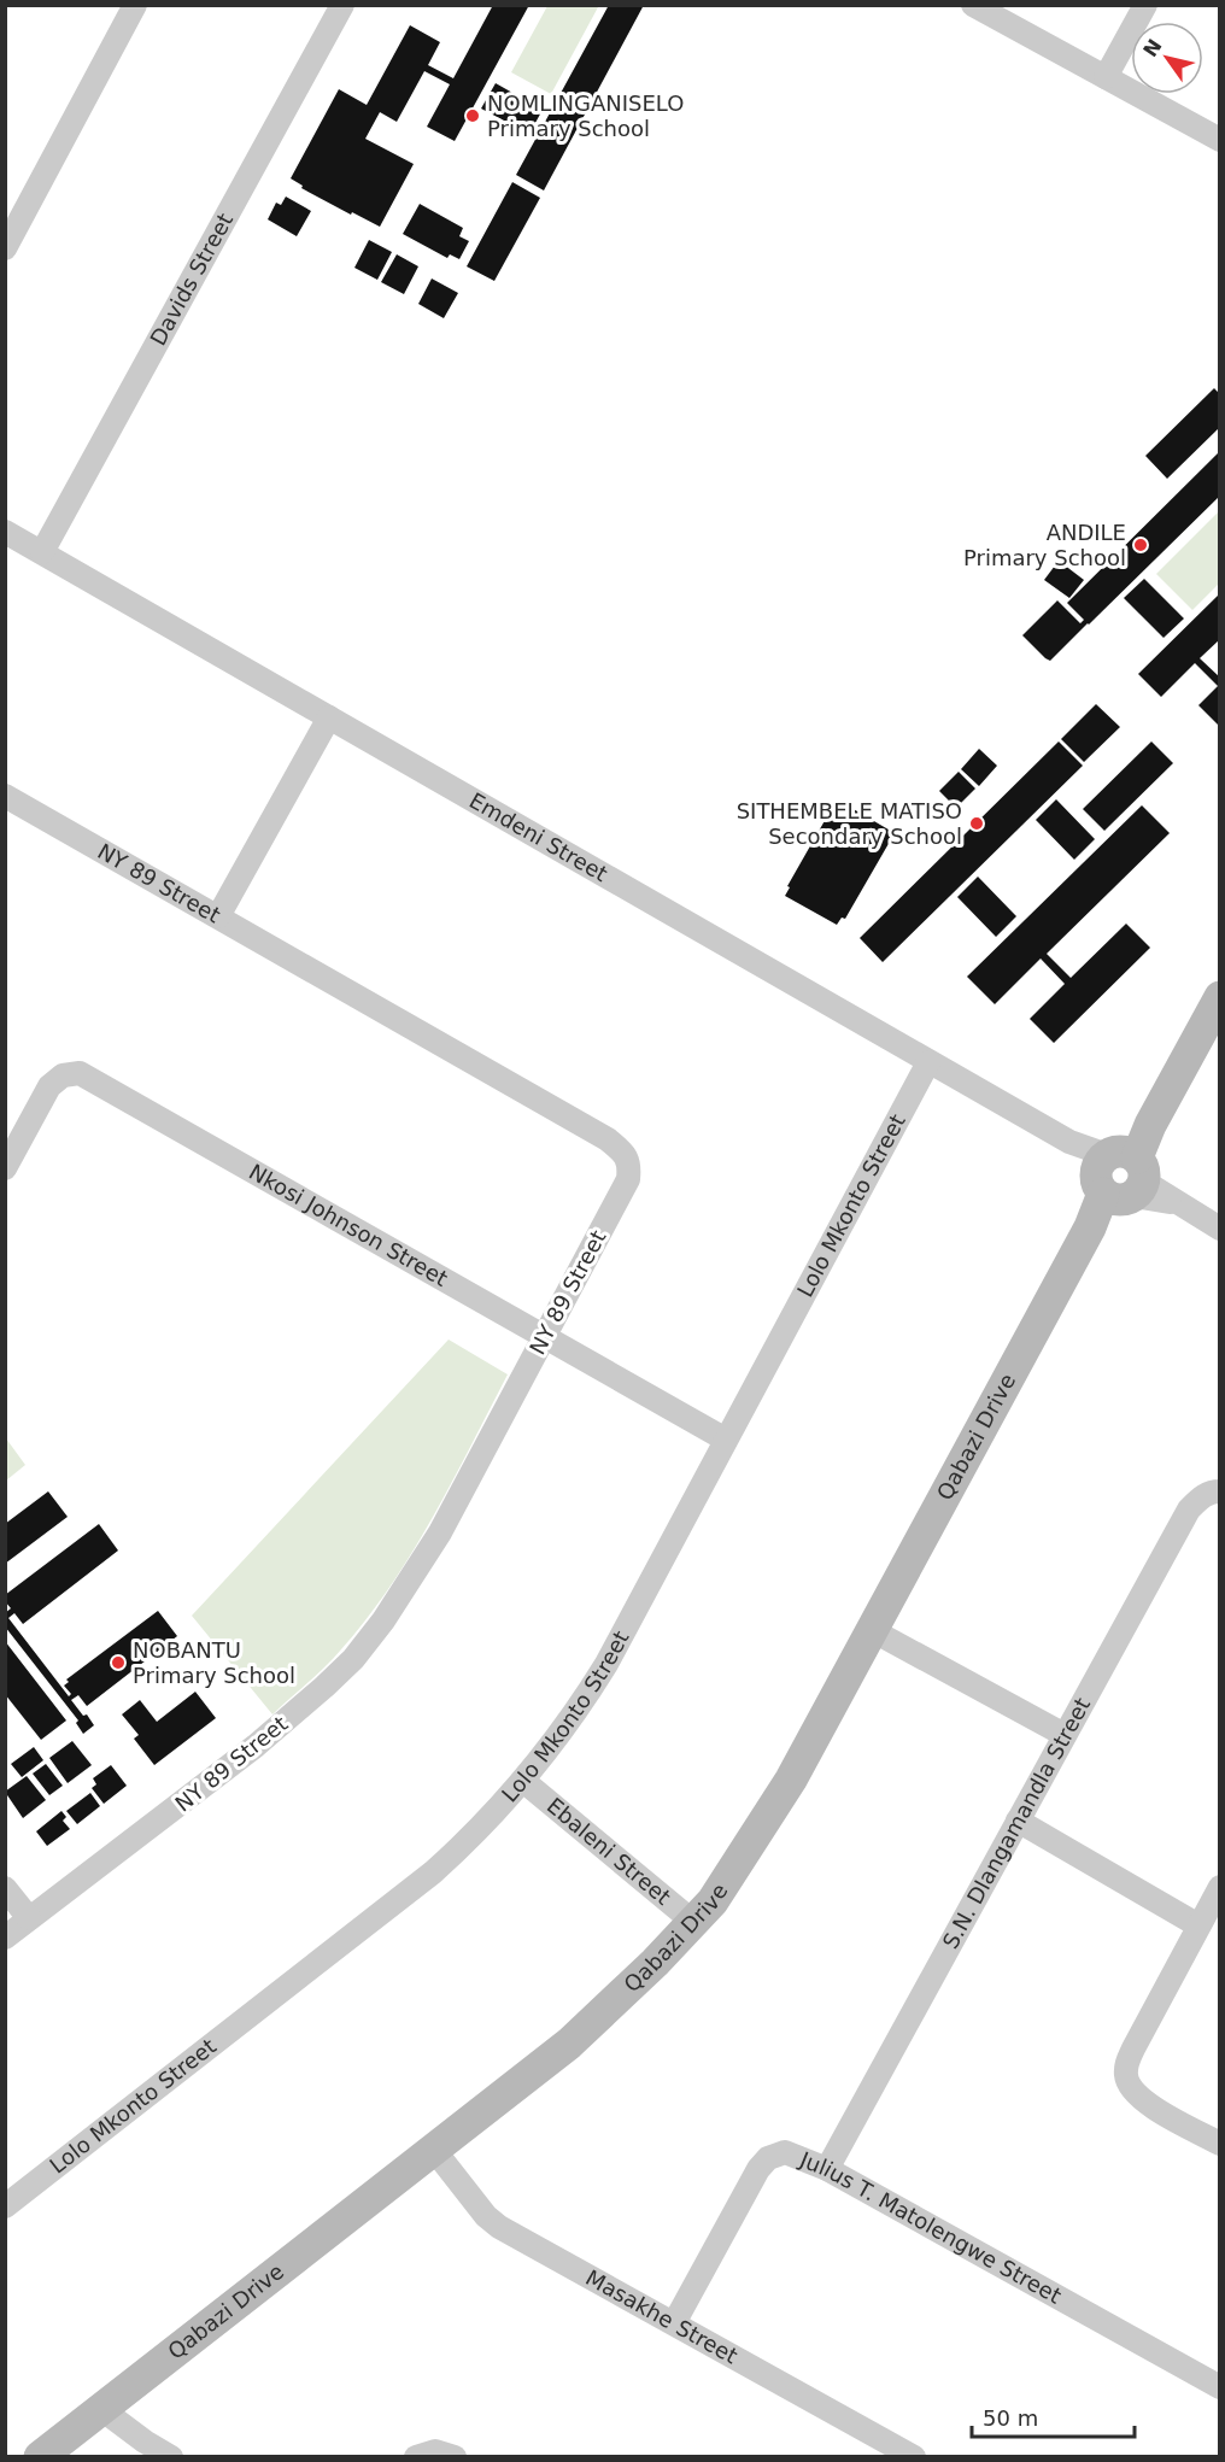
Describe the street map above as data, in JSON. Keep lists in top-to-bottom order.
{
  "streets": {
    "street": [
      "Davids Street",
      "Emdeni Street",
      "NY 89 Street",
      "Lolo Mkonto Street",
      "Nkosi Johnson Street",
      "Qabazi Drive",
      "S.N. Dlangamandla Street",
      "Ebaleni Street",
      "Julius T. Matolengwe Street",
      "Masakhe Street"
    ]
  },
  "crossings": [
    ["Davids Street", "Emdeni Street"],
    ["Emdeni Street", "Lolo Mkonto Street"],
    ["Emdeni Street", "Qabazi Drive"],
    ["NY 89 Street", "Nkosi Johnson Street"],
    ["Lolo Mkonto Street", "Nkosi Johnson Street"],
    ["Lolo Mkonto Street", "Ebaleni Street"],
    ["Qabazi Drive", "Ebaleni Street"],
    ["Qabazi Drive", "Masakhe Street"],
    ["S.N. Dlangamandla Street", "Julius T. Matolengwe Street"],
    ["Julius T. Matolengwe Street", "Masakhe Street"]
  ],
  "places": [
    "NOMLINGANISELO Primary School",
    "ANDILE Primary School",
    "SITHEMBELE MATISO Secondary School",
    "NOBANTU Primary School"
  ],
  "scale_bar": "50 m",
  "north": "top left"
}
